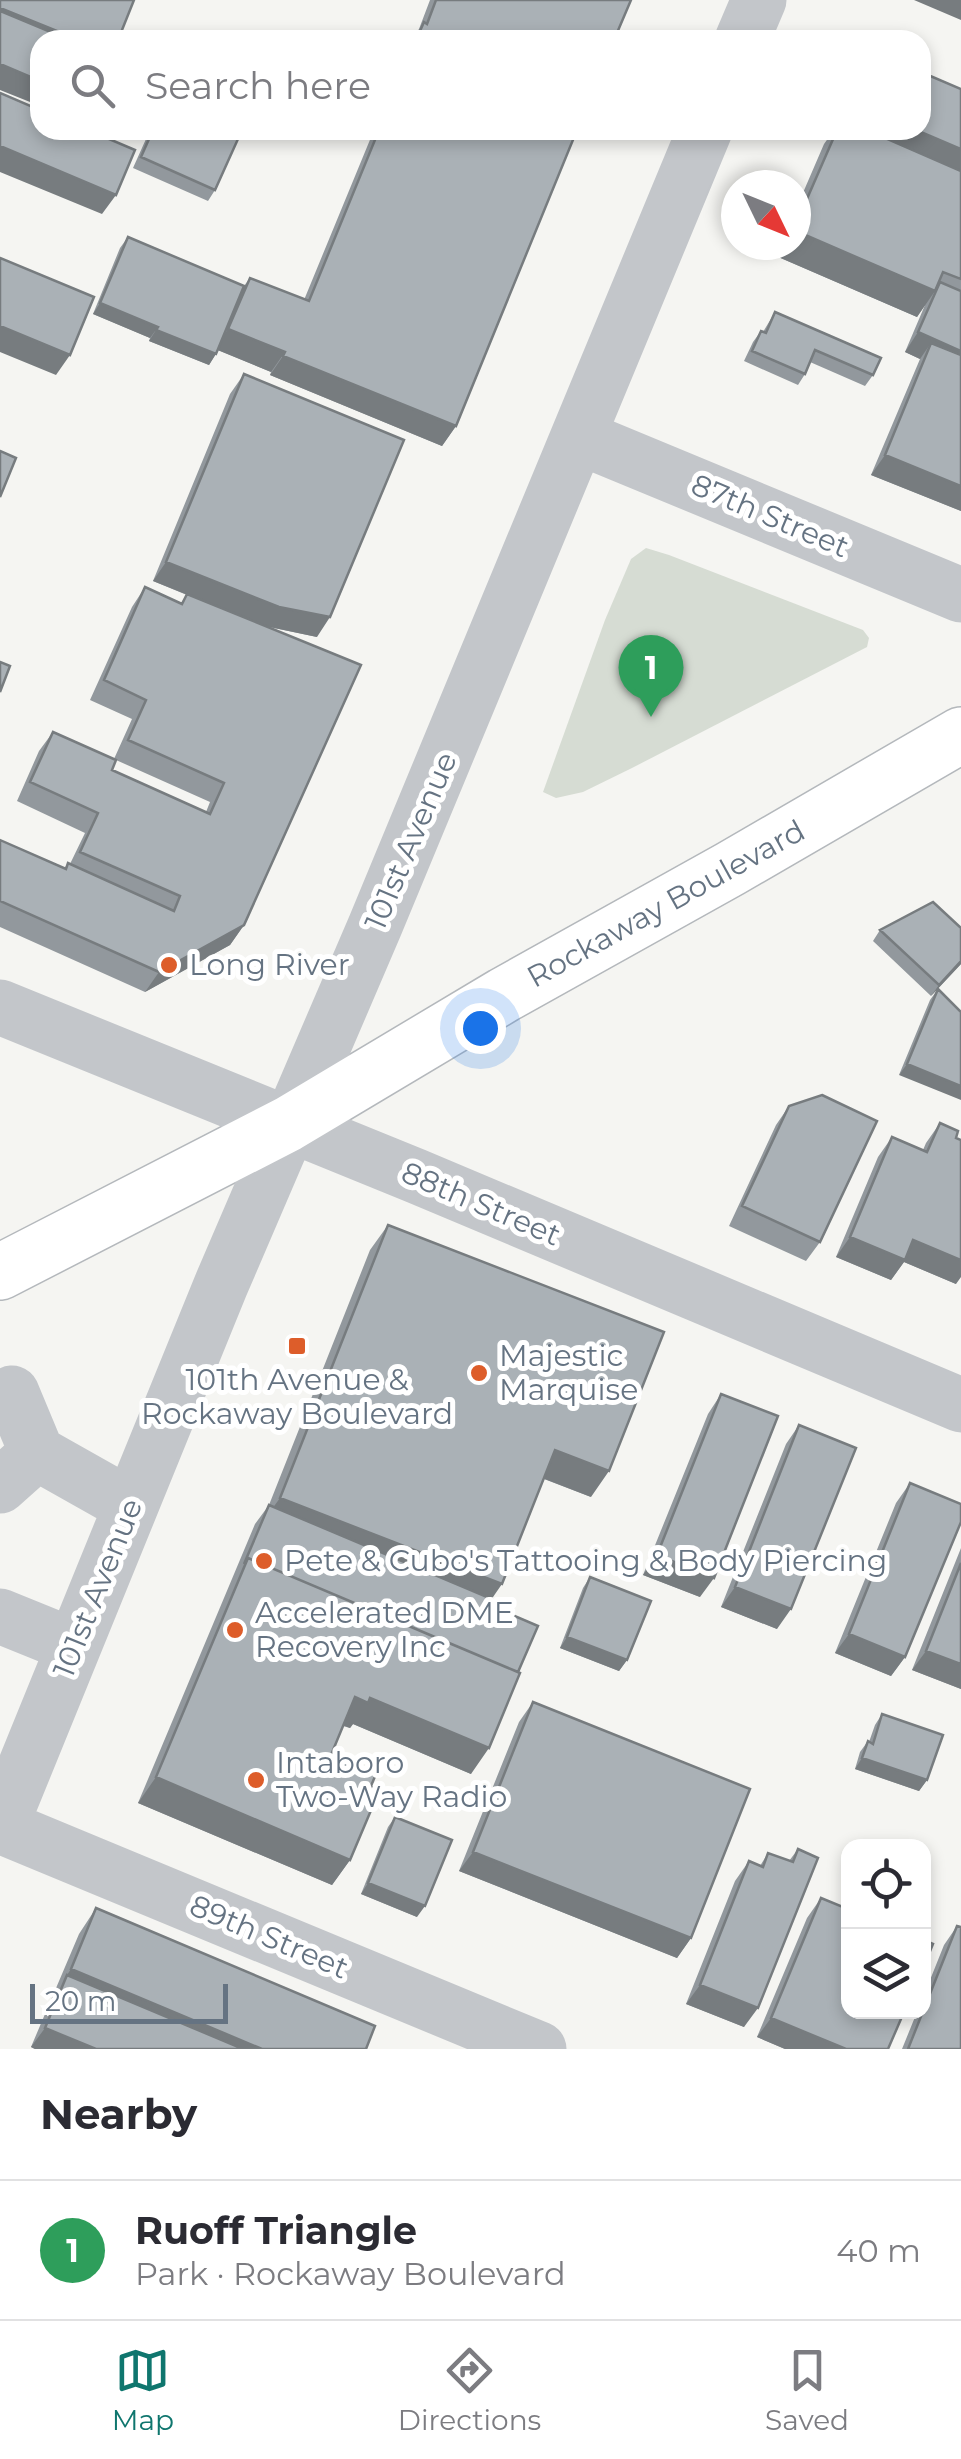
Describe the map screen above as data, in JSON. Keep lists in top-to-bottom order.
{
  "streets": {
    "main road": ["Rockaway Boulevard"],
    "street": [
      "87th Street",
      "101st Avenue",
      "88th Street",
      "89th Street"
    ]
  },
  "crossings": [
    ["87th Street", "101st Avenue"],
    ["101st Avenue", "Rockaway Boulevard"],
    ["101st Avenue", "88th Street"],
    ["101st Avenue", "89th Street"],
    ["Rockaway Boulevard", "88th Street"]
  ],
  "places": {
    "other": [
      "Long River",
      "Majestic Marquise",
      "Pete & Cubo's Tattooing & Body Piercing",
      "Accelerated DME Recovery Inc",
      "Intaboro Two-Way Radio"
    ],
    "transit": ["101th Avenue & Rockaway Boulevard"]
  },
  "scale_bar": "20 m",
  "north": "bottom right",
  "page": {
    "search": "Search here",
    "pins": "1",
    "scale": "20 m",
    "heading": "Nearby",
    "list": [
      {
        "mark": "1",
        "name": "Ruoff Triangle",
        "note": "Park · Rockaway Boulevard",
        "value": "40 m"
      }
    ],
    "nav": ["Map", "Directions", "Saved"]
  }
}
